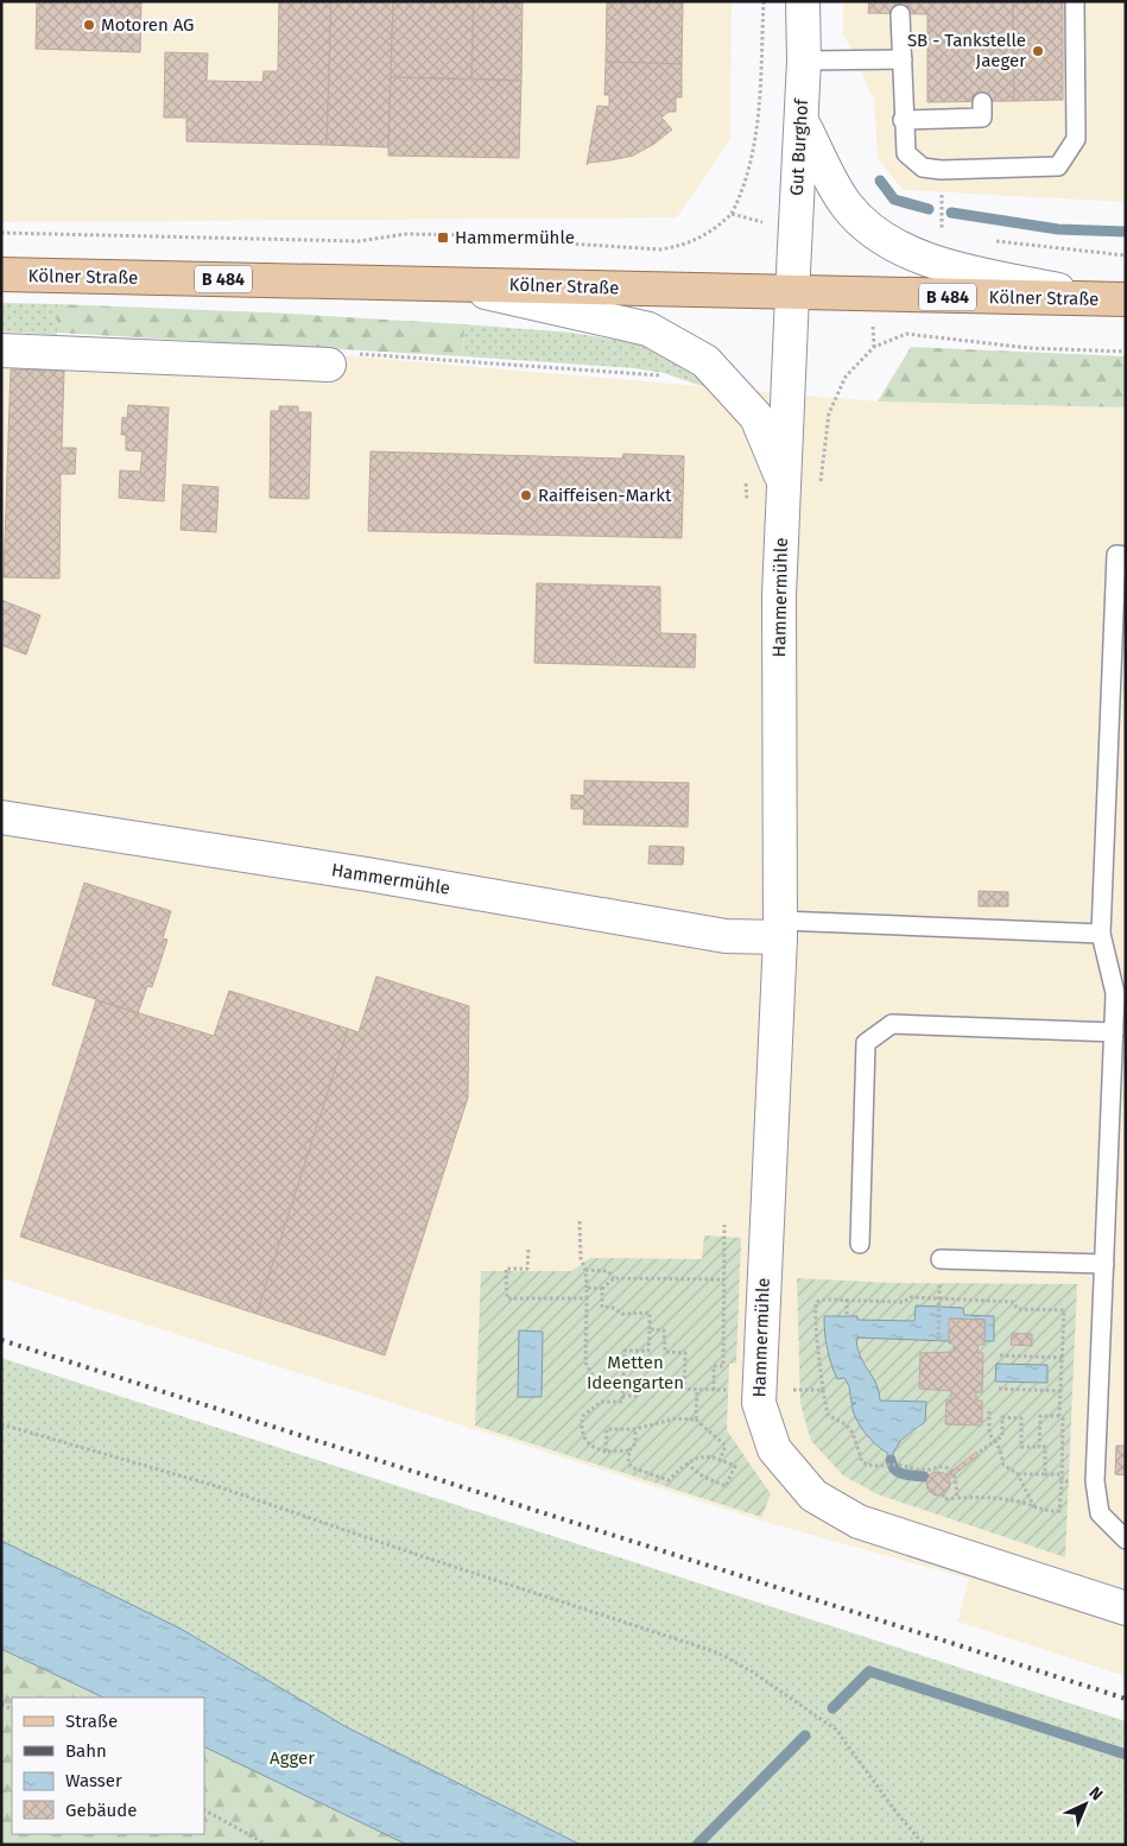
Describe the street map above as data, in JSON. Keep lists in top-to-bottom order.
{
  "streets": {
    "main road": ["Kölner Straße", "B 484"],
    "street": ["Gut Burghof", "Hammermühle"]
  },
  "crossings": [
    ["Gut Burghof", "Kölner Straße"],
    ["Gut Burghof", "Hammermühle"],
    ["Kölner Straße", "Hammermühle"]
  ],
  "parks": ["Metten Ideengarten", "Agger"],
  "places": {
    "other": ["Motoren AG", "SB - Tankstelle Jaeger", "Raiffeisen-Markt"],
    "transit": ["Hammermühle"]
  },
  "legend": [
    "Straße",
    "Bahn",
    "Wasser",
    "Gebäude"
  ],
  "north": "top right"
}
